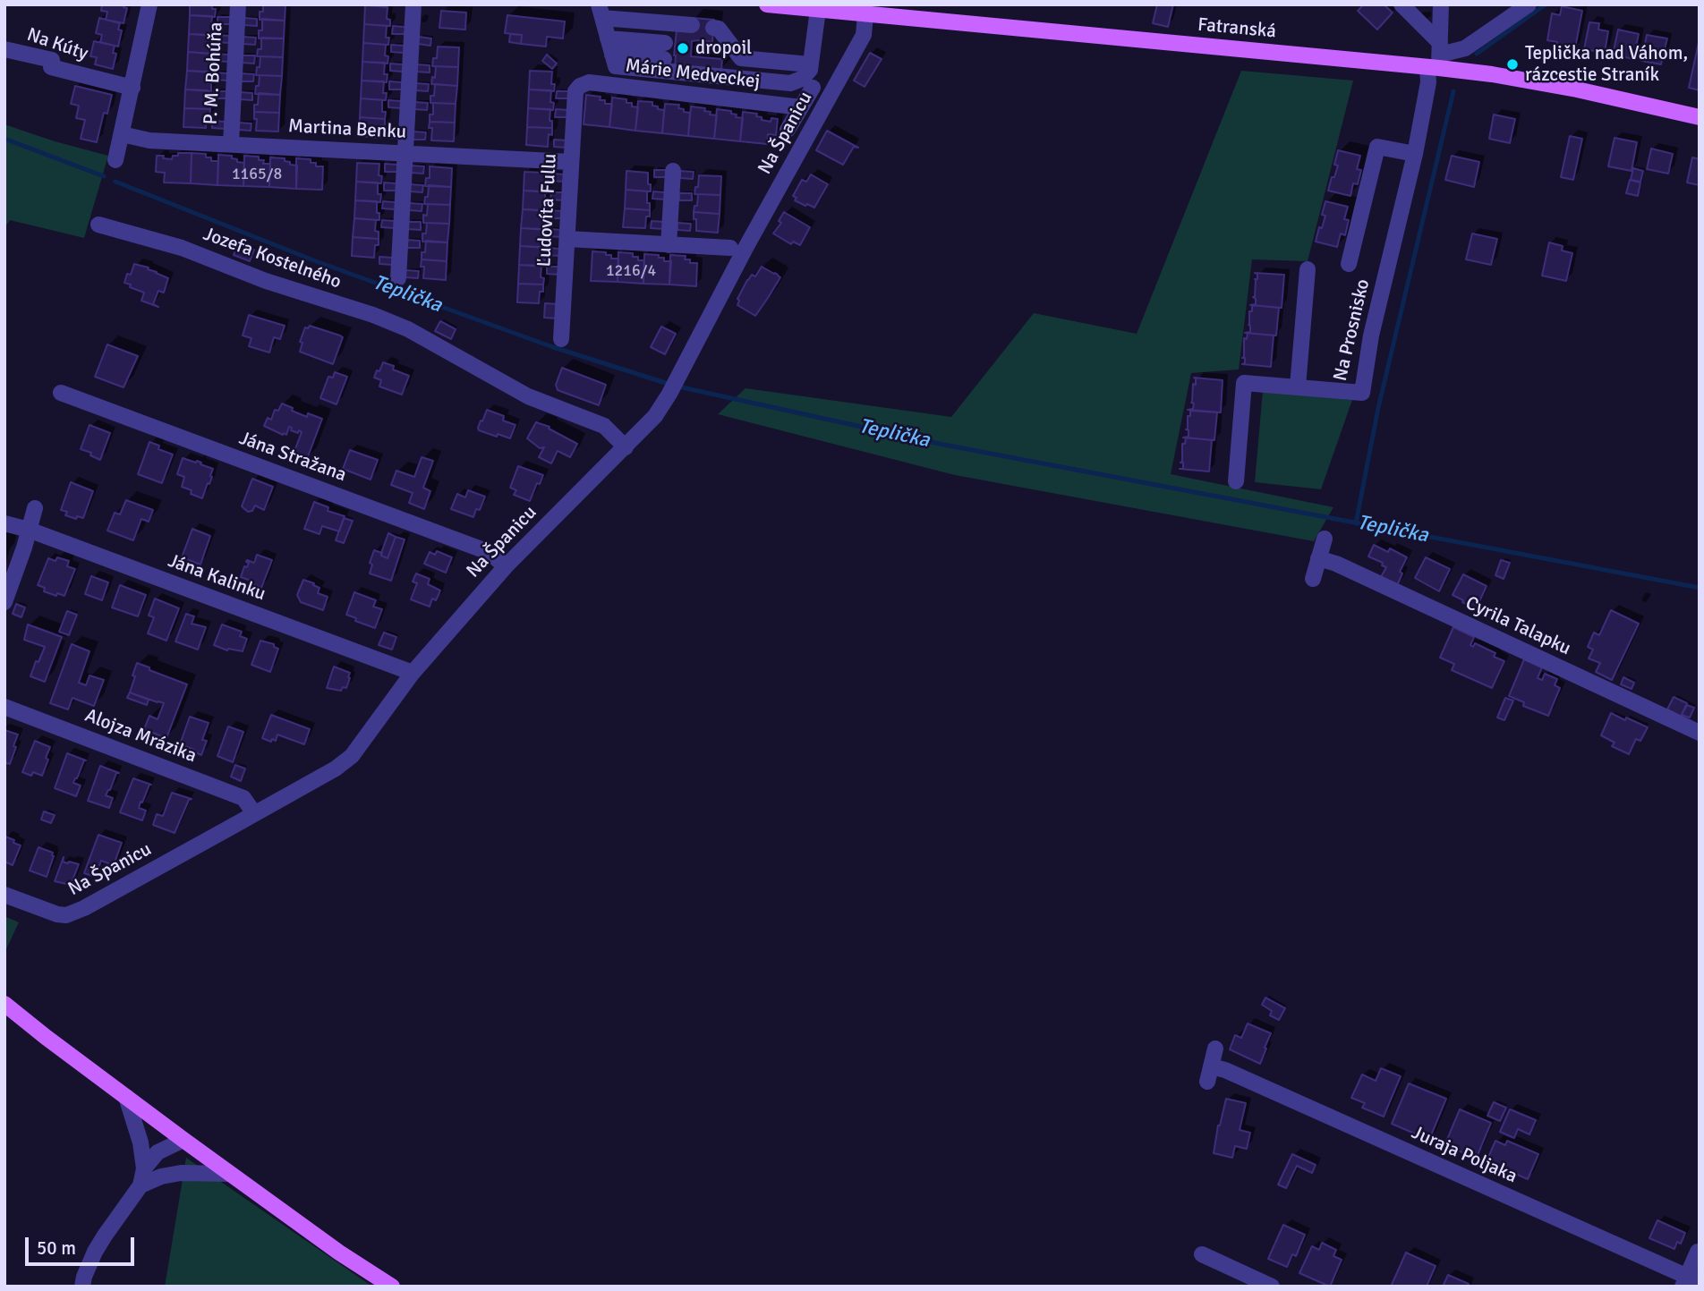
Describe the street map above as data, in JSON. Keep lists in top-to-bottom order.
{
  "streets": {
    "main road": ["Fatranská"],
    "street": [
      "Na Kúty",
      "P. M. Bohúňa",
      "Márie Medveckej",
      "Martina Benku",
      "Na Španicu",
      "Ľudovíta Fullu",
      "Jozefa Kostelného",
      "Na Prosnisko",
      "Jána Stražana",
      "Jána Kalinku",
      "Cyrila Talapku",
      "Alojza Mrázika",
      "Juraja Poljaka"
    ]
  },
  "crossings": [
    ["Fatranská", "Na Španicu"],
    ["Fatranská", "Na Prosnisko"],
    ["P. M. Bohúňa", "Martina Benku"],
    ["Márie Medveckej", "Ľudovíta Fullu"],
    ["Martina Benku", "Ľudovíta Fullu"],
    ["Na Španicu", "Jozefa Kostelného"],
    ["Na Španicu", "Jána Stražana"],
    ["Na Španicu", "Jána Kalinku"],
    ["Na Španicu", "Alojza Mrázika"]
  ],
  "water": ["Teplička"],
  "places": ["dropoil", "Teplička nad Váhom, rázcestie Straník"],
  "house_numbers": ["1165/8", "1216/4"],
  "scale_bar": "50 m"
}
